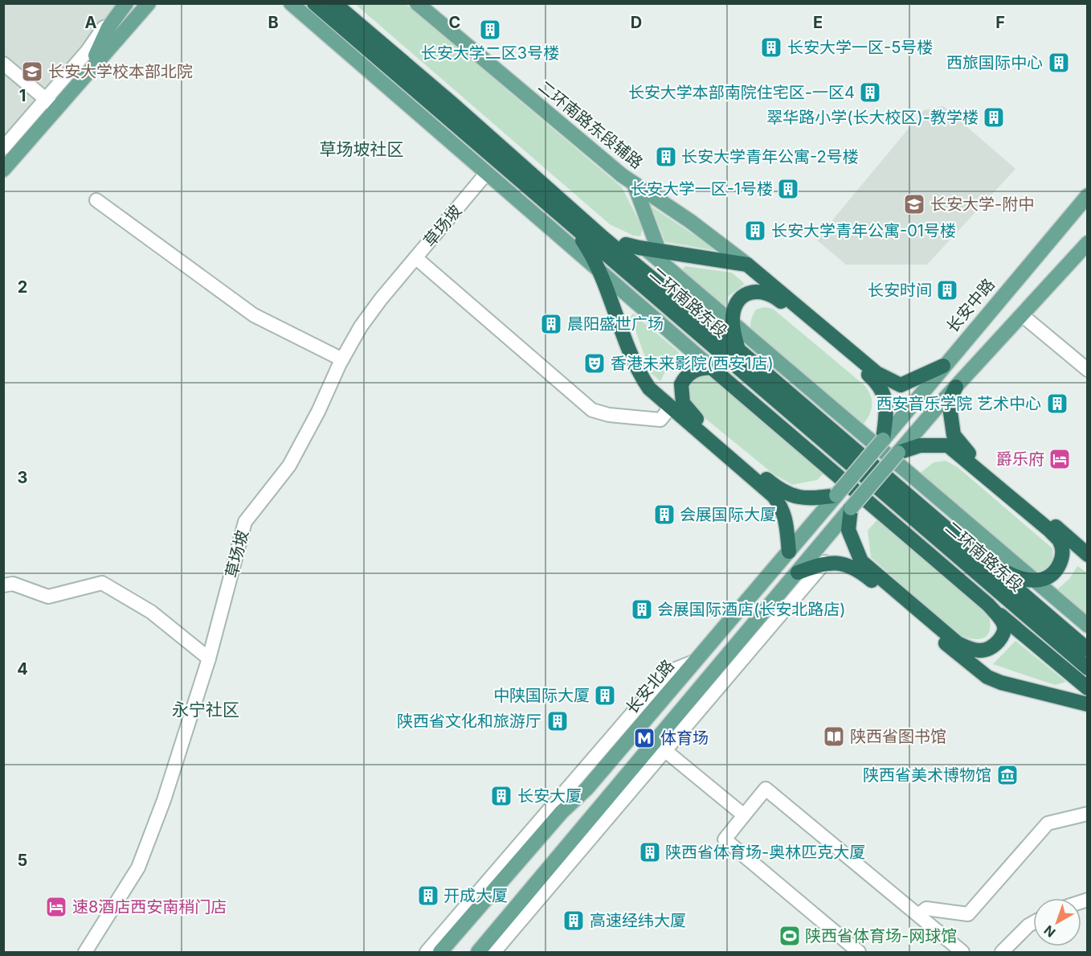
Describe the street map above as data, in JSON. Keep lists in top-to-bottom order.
{
  "streets": {
    "highway": ["二环南路东段"],
    "main road": ["二环南路东段辅路", "长安中路", "长安北路"],
    "street": ["草场坡"]
  },
  "crossings": [
    ["长安中路", "长安北路"]
  ],
  "districts": ["草场坡社区", "永宁社区"],
  "places": {
    "building": [
      "长安大学二区3号楼",
      "长安大学一区-5号楼",
      "西旅国际中心",
      "长安大学本部南院住宅区-一区4",
      "翠华路小学(长大校区)-教学楼",
      "长安大学青年公寓-2号楼",
      "长安大学一区-1号楼",
      "长安大学青年公寓-01号楼",
      "长安时间",
      "晨阳盛世广场",
      "西安音乐学院 艺术中心",
      "会展国际大厦",
      "会展国际酒店(长安北路店)",
      "中陕国际大厦",
      "陕西省文化和旅游厅",
      "长安大厦",
      "陕西省体育场-奥林匹克大厦",
      "开成大厦",
      "高速经纬大厦"
    ],
    "school or university": ["长安大学校本部北院", "长安大学-附中"],
    "theatre": ["香港未来影院(西安1店)"],
    "hotel": ["爵乐府", "速8酒店西安南稍门店"],
    "library": ["陕西省图书馆"],
    "metro station": ["体育场"],
    "museum": ["陕西省美术博物馆"],
    "sports": ["陕西省体育场-网球馆"]
  },
  "north": "bottom left",
  "grid": {
    "columns": [
      "A",
      "B",
      "C",
      "D",
      "E",
      "F"
    ],
    "rows": [
      "1",
      "2",
      "3",
      "4",
      "5"
    ]
  }
}
